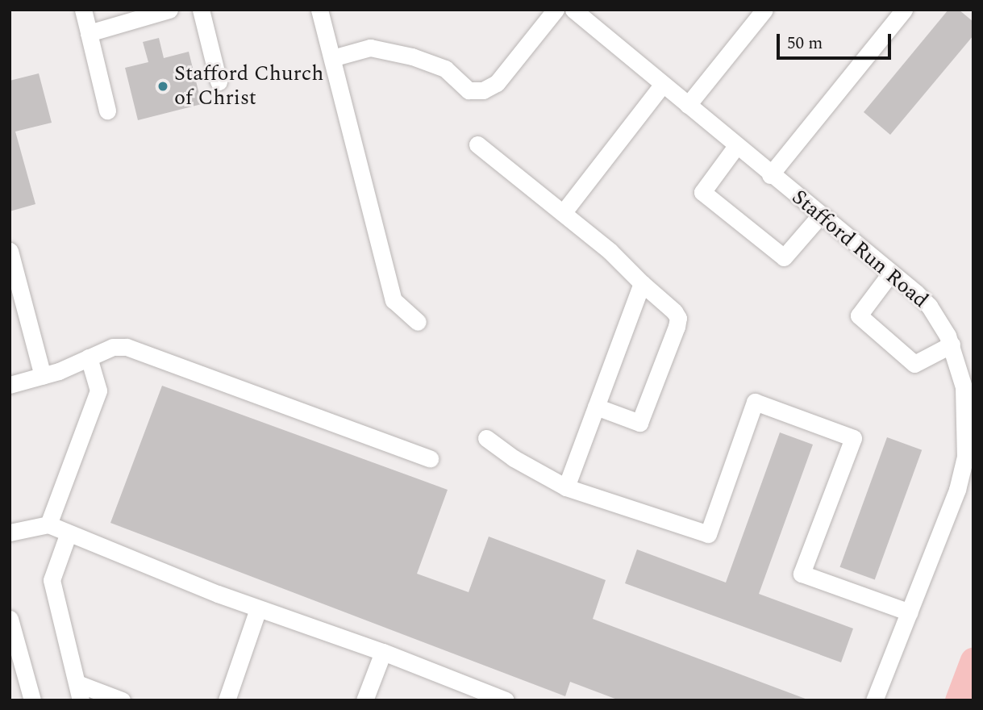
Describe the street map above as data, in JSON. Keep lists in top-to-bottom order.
{
  "streets": {
    "street": ["Stafford Run Road"]
  },
  "places": ["Stafford Church of Christ"],
  "scale_bar": "50 m"
}
